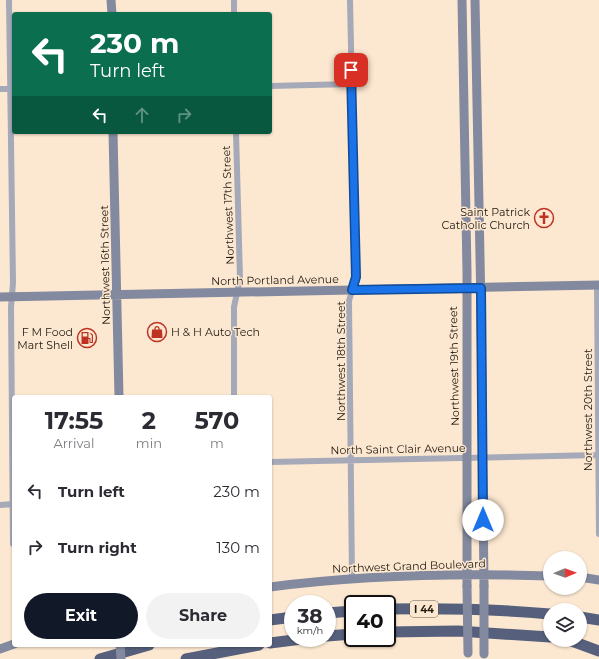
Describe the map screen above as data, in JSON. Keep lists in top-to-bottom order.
{
  "streets": {
    "highway": ["I 44"],
    "street": [
      "Northwest 17th Street",
      "Northwest 16th Street",
      "North Portland Avenue",
      "Northwest 18th Street",
      "Northwest 19th Street",
      "Northwest 20th Street",
      "North Saint Clair Avenue",
      "Northwest Grand Boulevard"
    ]
  },
  "crossings": [
    ["Northwest 17th Street", "North Portland Avenue"],
    ["Northwest 16th Street", "North Portland Avenue"],
    ["North Portland Avenue", "Northwest 18th Street"],
    ["North Portland Avenue", "Northwest 19th Street"],
    ["North Portland Avenue", "Northwest 20th Street"],
    ["Northwest 18th Street", "North Saint Clair Avenue"],
    ["Northwest 18th Street", "Northwest Grand Boulevard"],
    ["Northwest 19th Street", "North Saint Clair Avenue"],
    ["Northwest 19th Street", "Northwest Grand Boulevard"],
    ["Northwest 20th Street", "North Saint Clair Avenue"]
  ],
  "places": {
    "church": ["Saint Patrick Catholic Church"],
    "shop": ["H & H Auto Tech"],
    "fuel station": ["F M Food Mart Shell"]
  },
  "north": "right",
  "page": {
    "turn": ["230 m", "Turn left"],
    "eta": [
      "17:55",
      "Arrival",
      "2",
      "min",
      "570",
      "m"
    ],
    "list": [
      {
        "name": "Turn left",
        "value": "230 m"
      },
      {
        "name": "Turn right",
        "value": "130 m"
      }
    ],
    "buttons": ["Exit", "Share"],
    "speed": "38 km/h",
    "limit": "40"
  }
}
